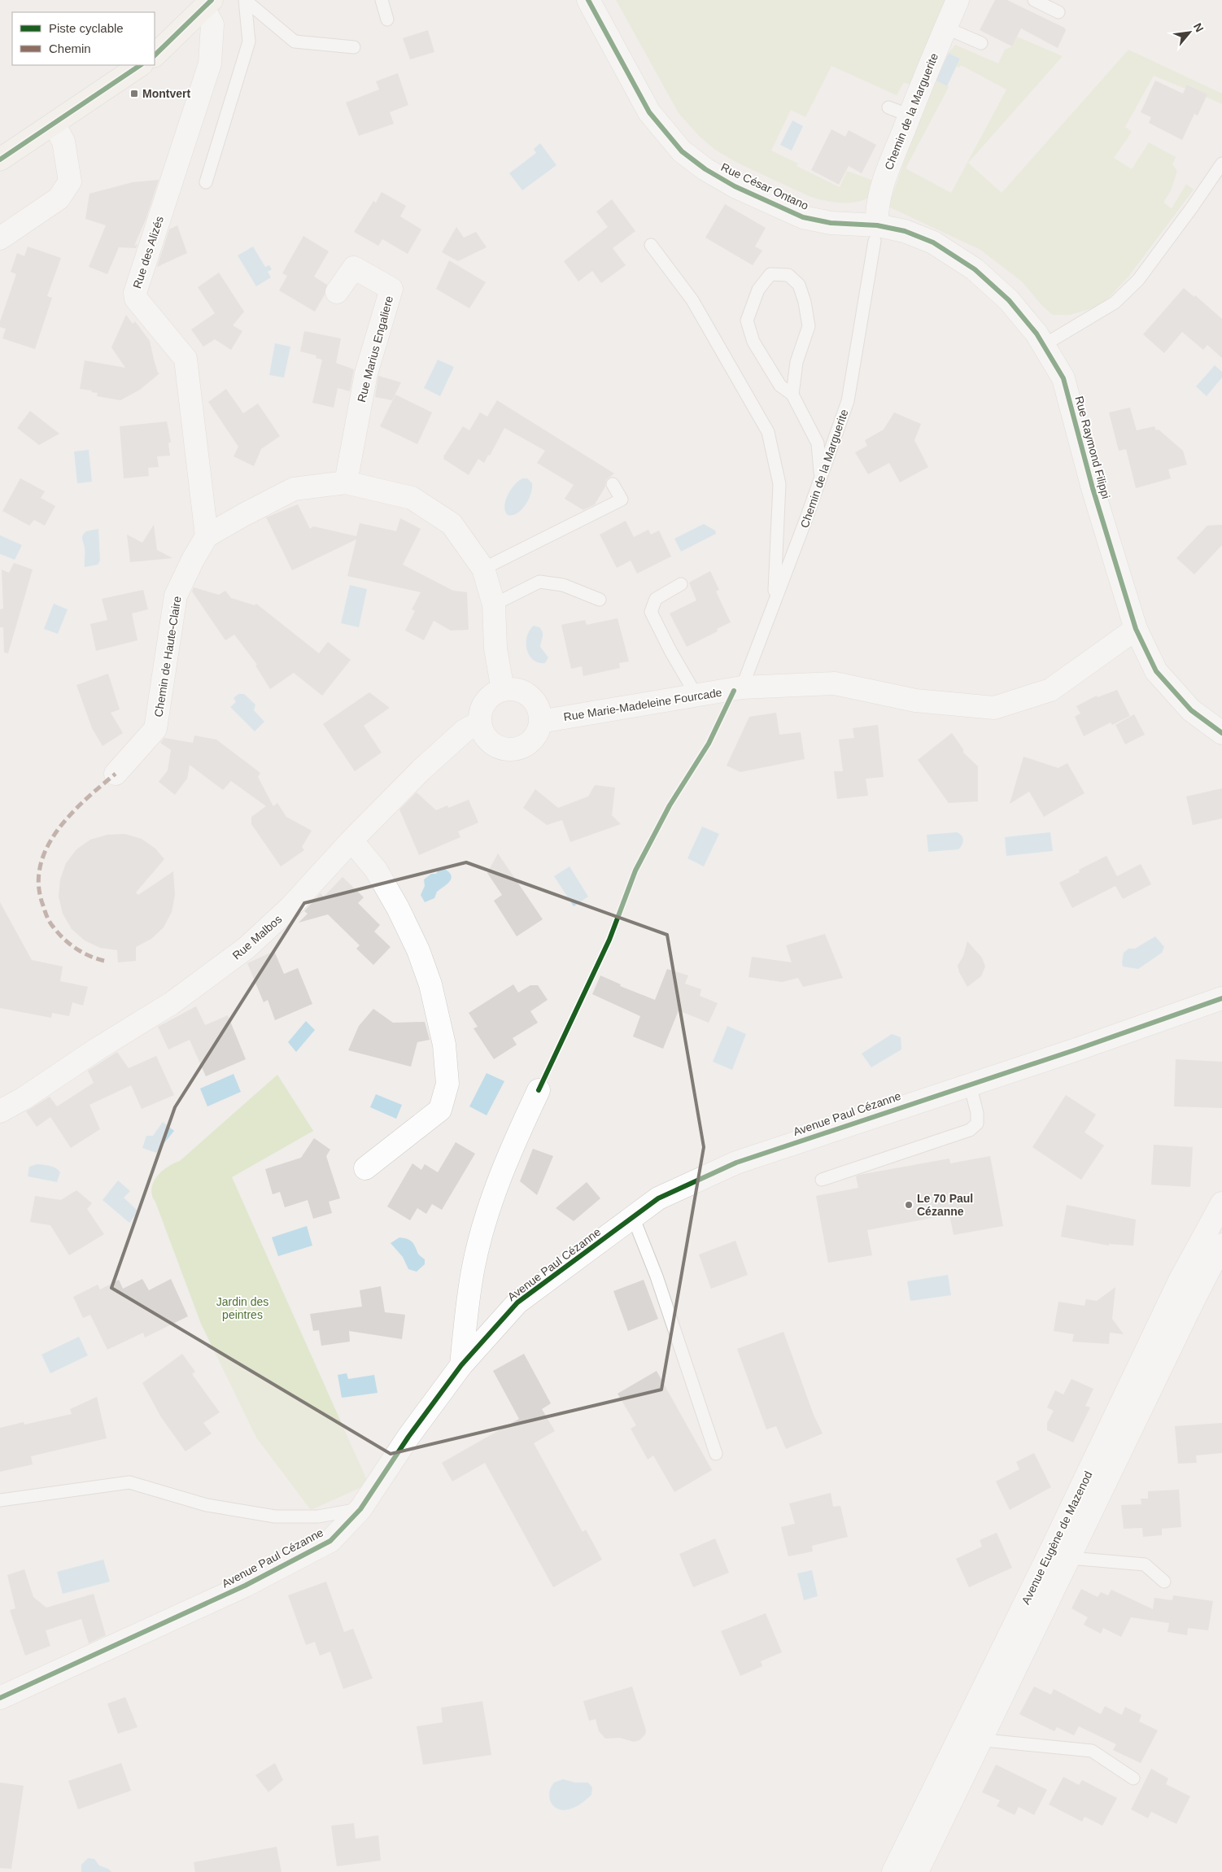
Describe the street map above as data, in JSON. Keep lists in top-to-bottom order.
{
  "streets": {
    "street": [
      "Chemin de la Marguerite",
      "Rue César Ontano",
      "Rue des Alizés",
      "Rue Marius Engaliere",
      "Rue Raymond Filippi",
      "Chemin de Haute-Claire",
      "Rue Marie-Madeleine Fourcade",
      "Rue Malbos",
      "Avenue Paul Cézanne",
      "Avenue Eugène de Mazenod"
    ]
  },
  "crossings": [
    ["Chemin de la Marguerite", "Rue César Ontano"],
    ["Chemin de la Marguerite", "Rue Raymond Filippi"],
    ["Chemin de la Marguerite", "Rue Marie-Madeleine Fourcade"],
    ["Rue César Ontano", "Rue Raymond Filippi"],
    ["Rue des Alizés", "Chemin de Haute-Claire"],
    ["Rue Marius Engaliere", "Chemin de Haute-Claire"],
    ["Rue Raymond Filippi", "Rue Marie-Madeleine Fourcade"],
    ["Chemin de Haute-Claire", "Rue Marie-Madeleine Fourcade"],
    ["Chemin de Haute-Claire", "Rue Malbos"],
    ["Rue Marie-Madeleine Fourcade", "Rue Malbos"]
  ],
  "parks": ["Jardin des peintres"],
  "places": {
    "transit": ["Montvert"],
    "other": ["Le 70 Paul Cézanne"]
  },
  "legend": ["Piste cyclable", "Chemin"],
  "north": "top right"
}
